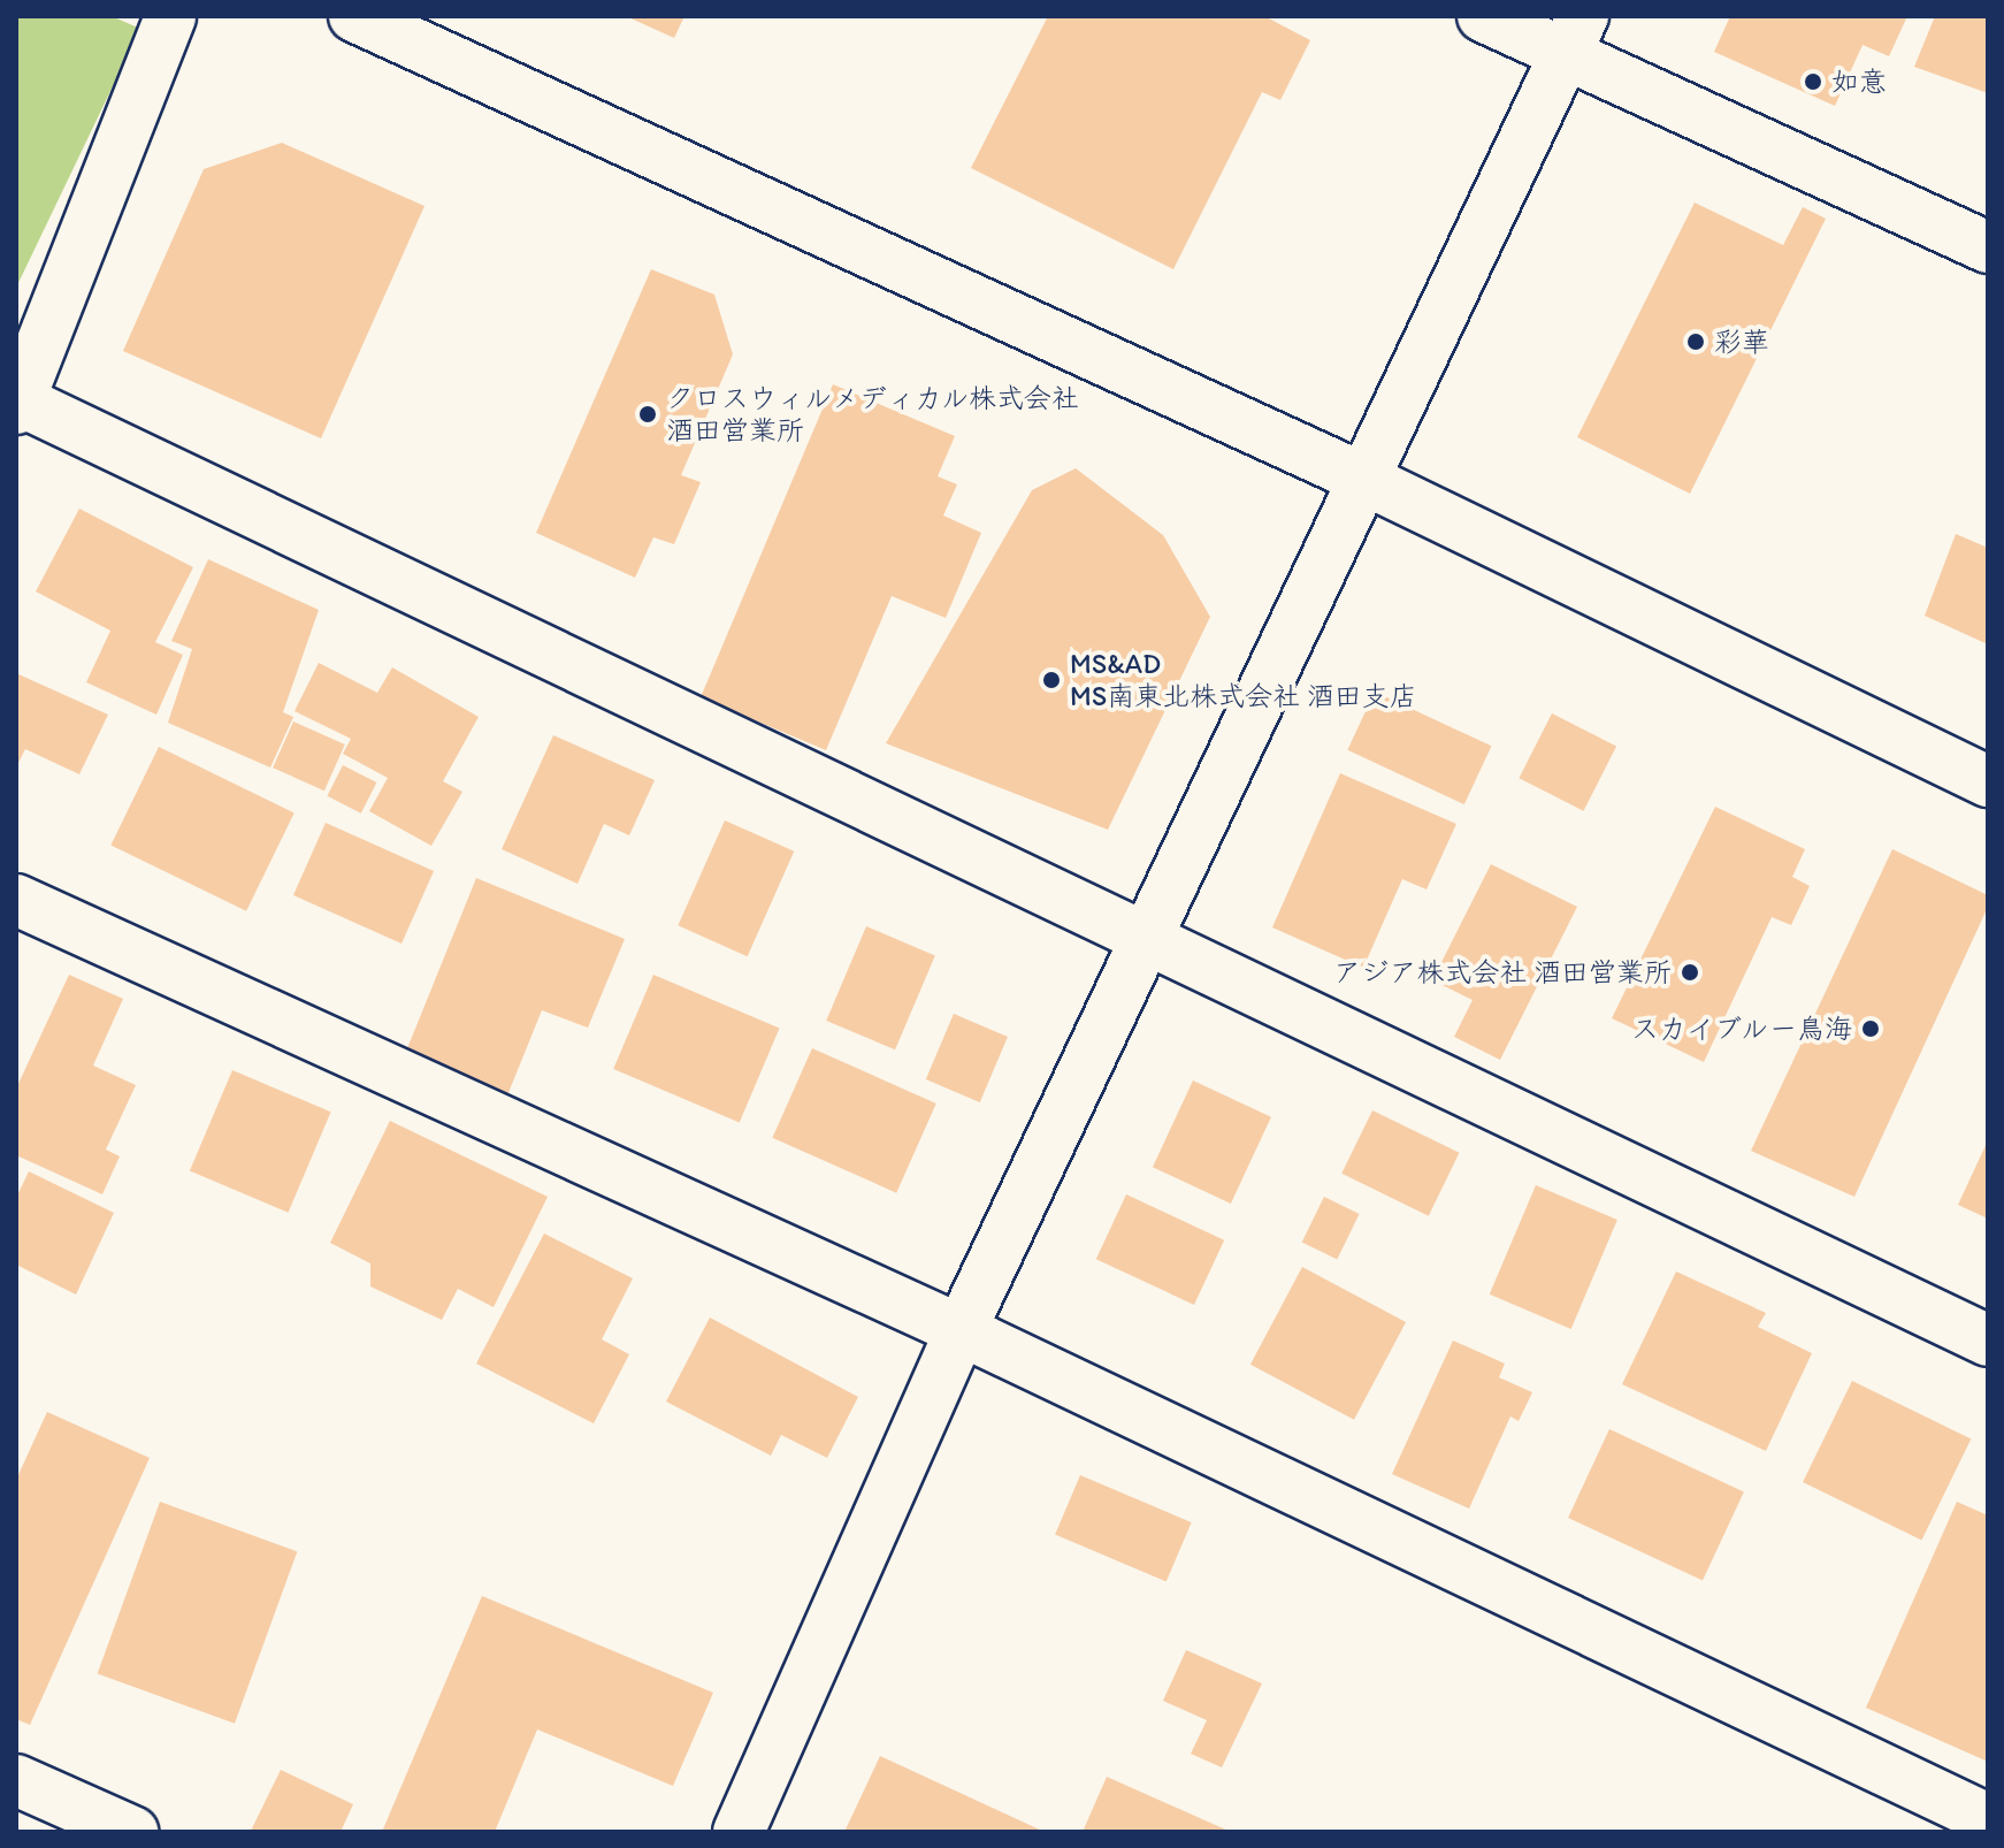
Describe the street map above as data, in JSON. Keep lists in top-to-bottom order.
{
  "places": [
    "如意",
    "彩華",
    "クロスウィルメディカル株式会社 酒田営業所",
    "MS&AD MS南東北株式会社 酒田支店",
    "アジア株式会社 酒田営業所",
    "スカイブルー鳥海"
  ]
}
